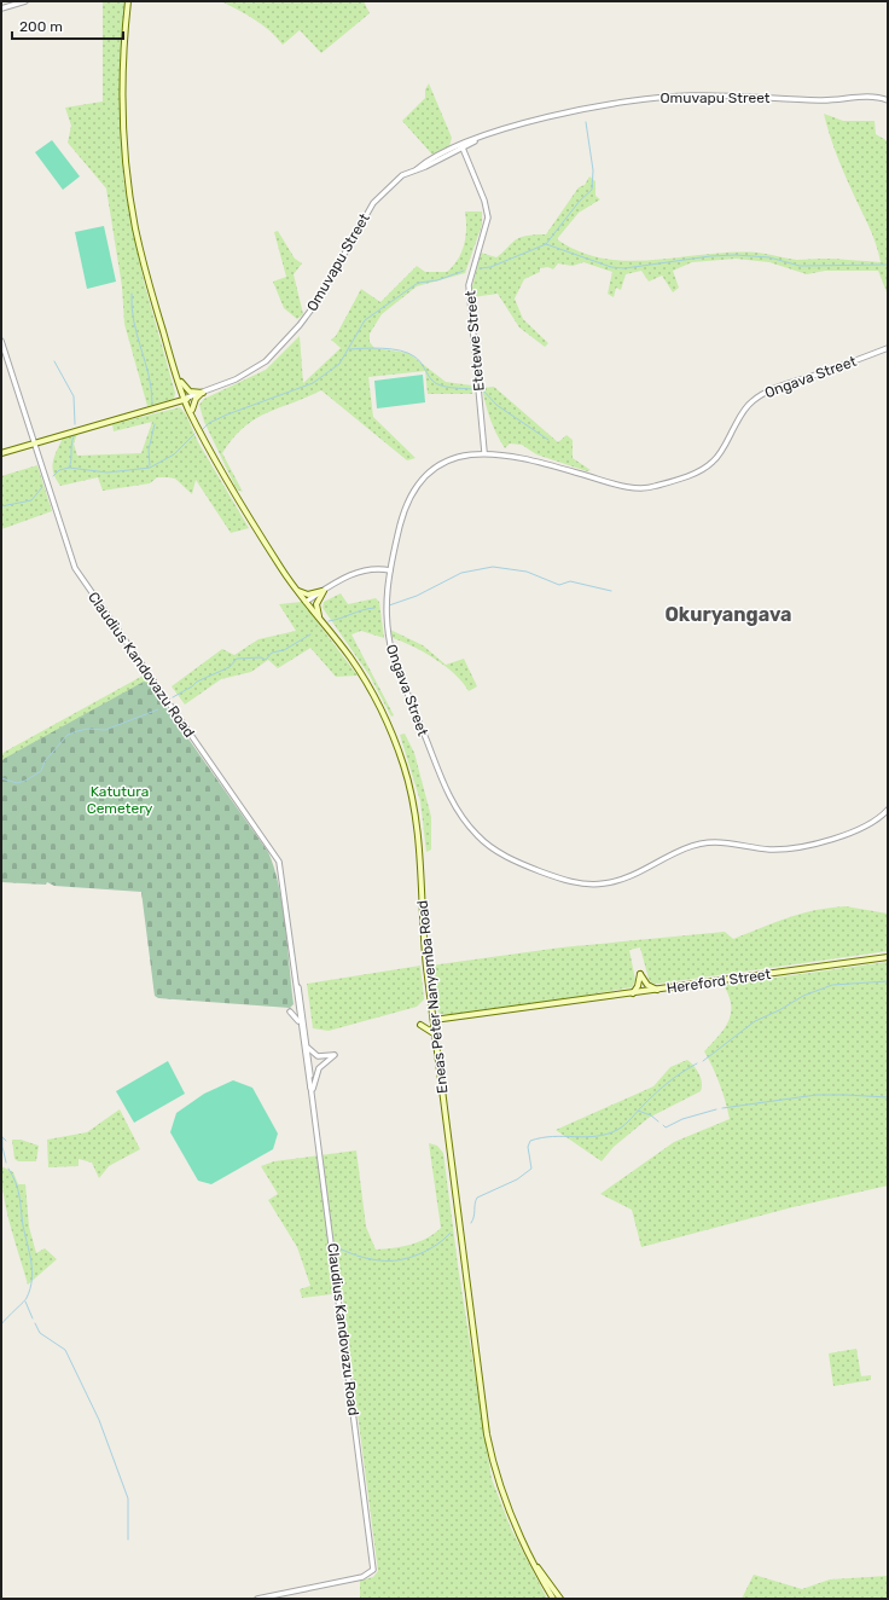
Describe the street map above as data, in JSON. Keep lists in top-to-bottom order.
{
  "streets": {
    "main road": ["Hereford Street", "Eneas Peter Nanyemba Road"],
    "street": [
      "Omuvapu Street",
      "Etetewe Street",
      "Ongava Street",
      "Claudius Kandovazu Road"
    ]
  },
  "crossings": [
    ["Omuvapu Street", "Etetewe Street"],
    ["Omuvapu Street", "Eneas Peter Nanyemba Road"],
    ["Etetewe Street", "Ongava Street"],
    ["Hereford Street", "Eneas Peter Nanyemba Road"]
  ],
  "districts": ["Okuryangava"],
  "parks": ["Katutura Cemetery"],
  "scale_bar": "200 m"
}
